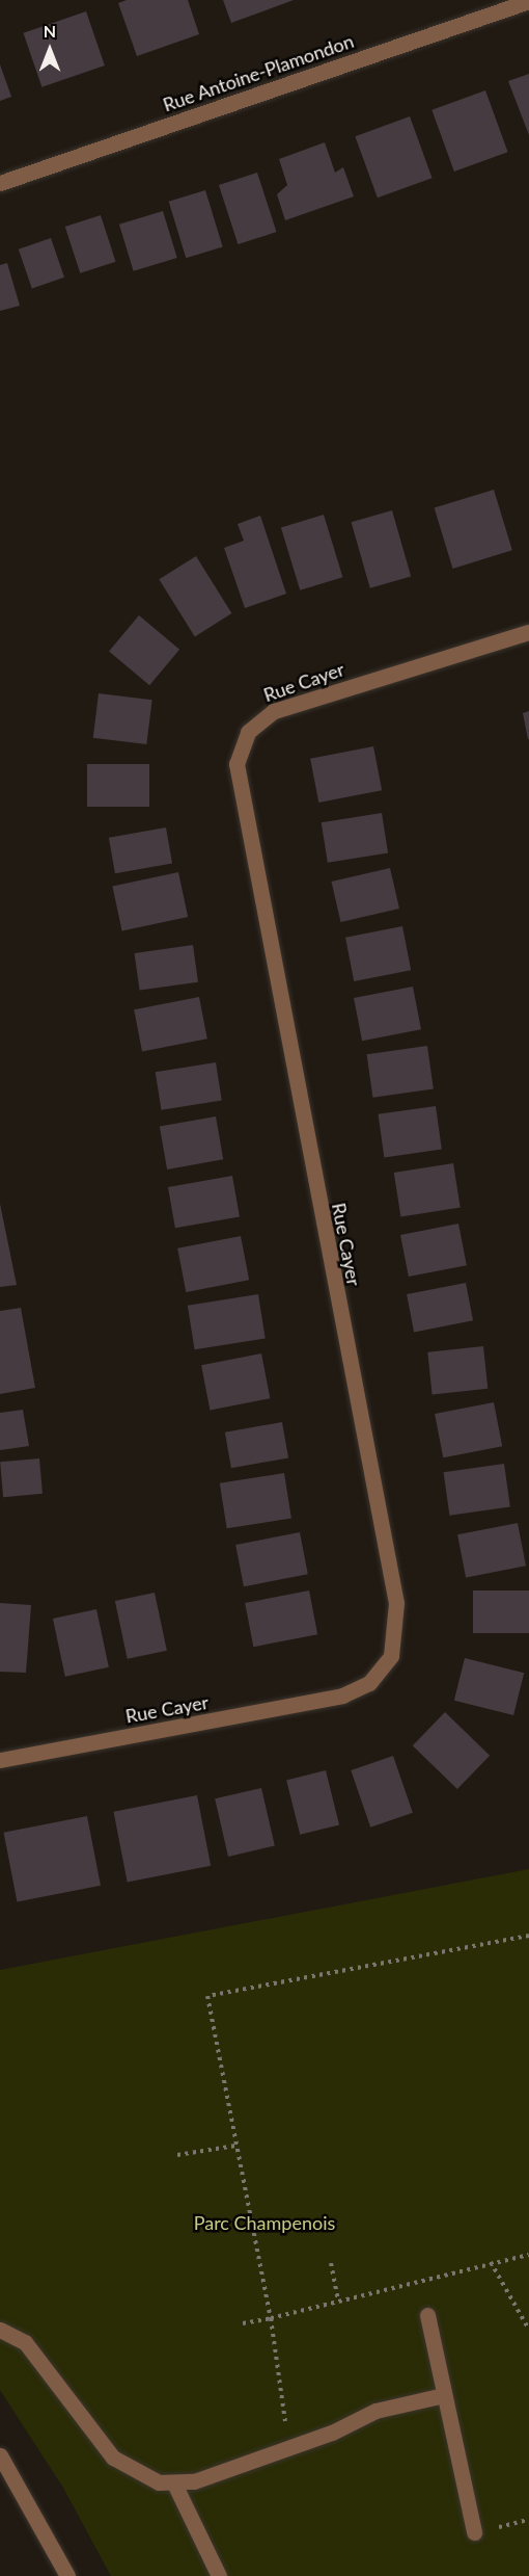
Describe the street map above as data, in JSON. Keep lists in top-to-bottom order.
{
  "streets": {
    "street": ["Rue Antoine-Plamondon", "Rue Cayer"]
  },
  "parks": ["Parc Champenois"],
  "north": "top"
}
